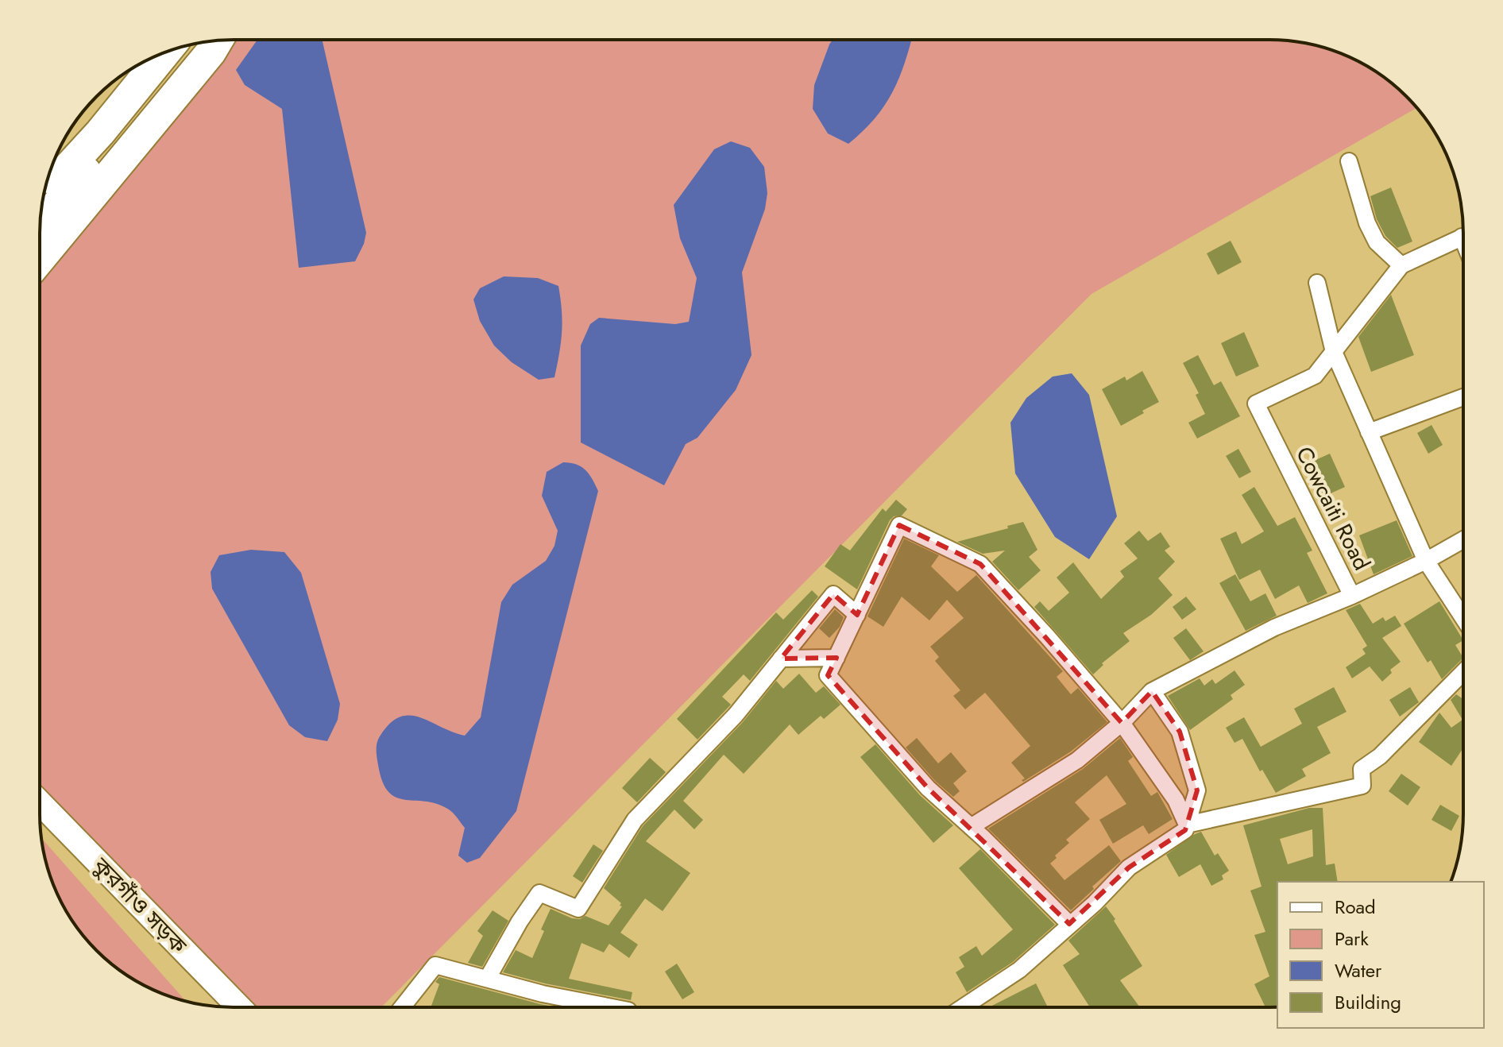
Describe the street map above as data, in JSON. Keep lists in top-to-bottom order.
{
  "streets": {
    "street": ["Cowcaiti Road", "কুরগাঁও সড়ক"]
  },
  "legend": [
    "Road",
    "Park",
    "Water",
    "Building"
  ]
}
